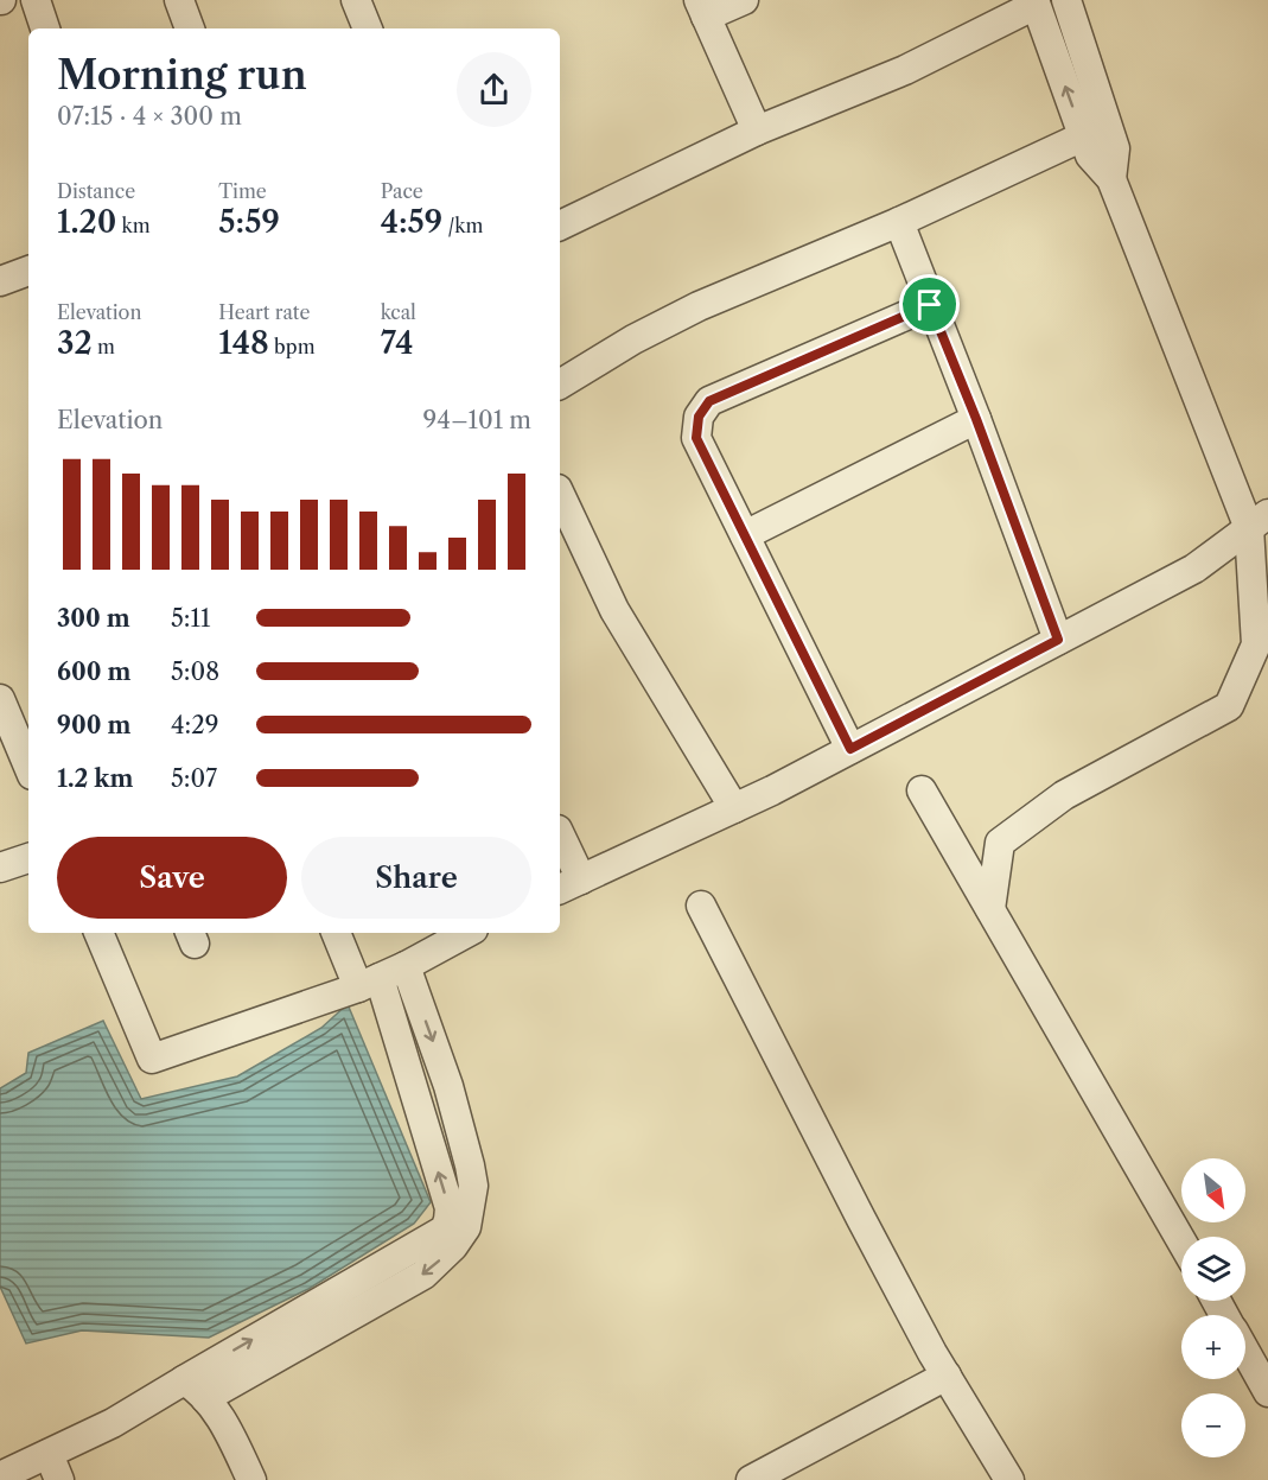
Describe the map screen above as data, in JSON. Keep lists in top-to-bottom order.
{
  "north": "bottom right",
  "page": {
    "heading": ["Morning run", "07:15 · 4 × 300 m"],
    "stats": [
      ["Distance", "1.20 km"],
      ["Time", "5:59"],
      ["Pace", "4:59 /km"],
      ["Elevation", "32 m"],
      ["Heart rate", "148 bpm"],
      ["kcal", "74"]
    ],
    "chart": ["Elevation", "94–101 m"],
    "list": [
      {
        "name": "300 m",
        "note": "5:11"
      },
      {
        "name": "600 m",
        "note": "5:08"
      },
      {
        "name": "900 m",
        "note": "4:29"
      },
      {
        "name": "1.2 km",
        "note": "5:07"
      }
    ],
    "buttons": ["Save", "Share"],
    "map_buttons": ["+", "−"]
  }
}
